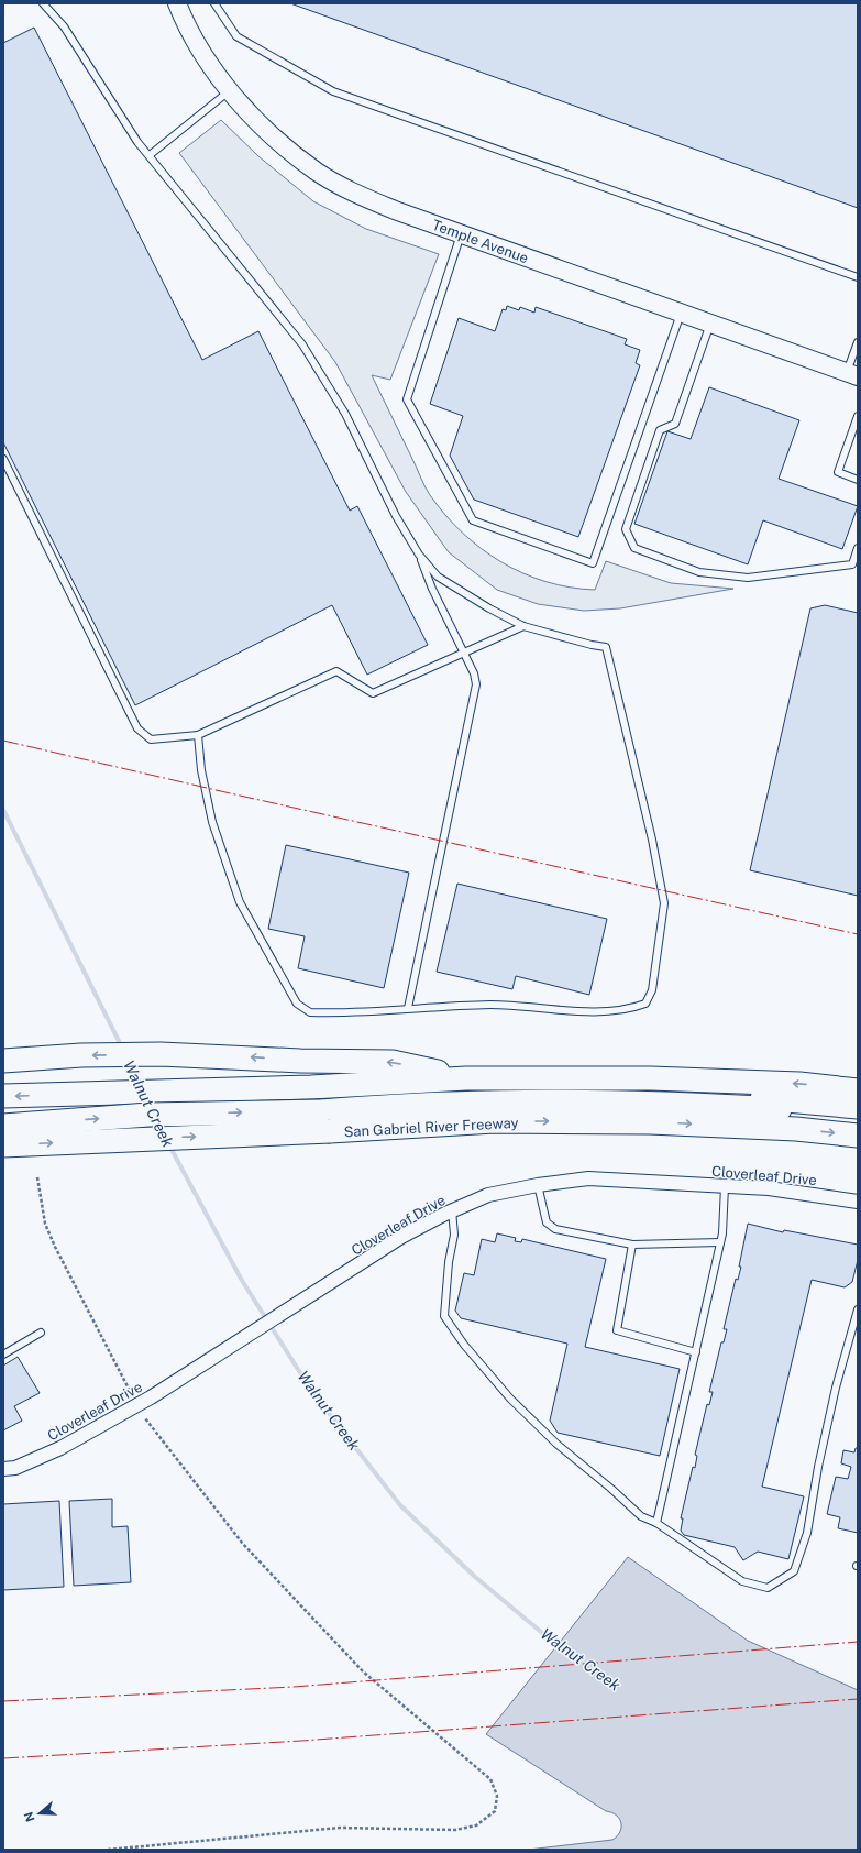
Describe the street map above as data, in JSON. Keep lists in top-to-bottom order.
{
  "streets": {
    "highway": ["San Gabriel River Freeway"],
    "main road": ["Temple Avenue"],
    "street": ["Cloverleaf Drive"]
  },
  "water": ["Walnut Creek"],
  "north": "left"
}
